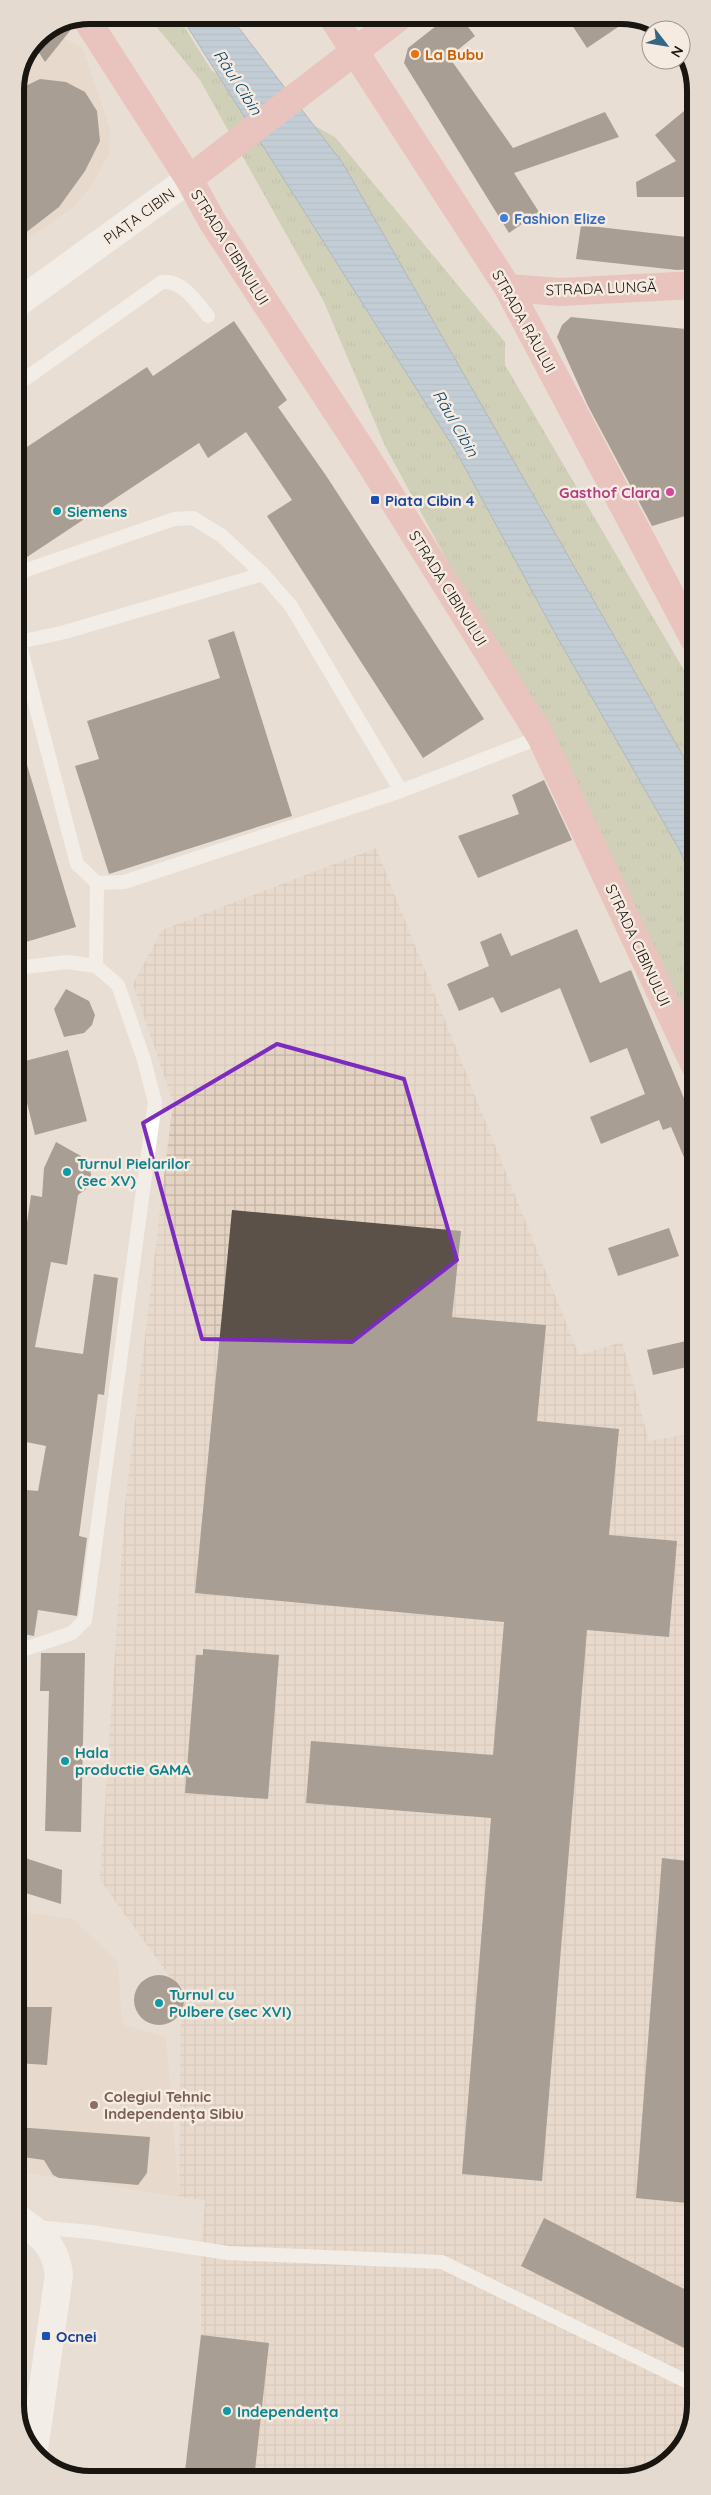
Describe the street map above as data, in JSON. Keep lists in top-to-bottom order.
{
  "streets": {
    "main road": [
      "PIAȚA CIBIN",
      "STRADA CIBINULUI",
      "STRADA LUNGĂ",
      "STRADA RÂULUI"
    ]
  },
  "crossings": [
    ["PIAȚA CIBIN", "STRADA CIBINULUI"],
    ["PIAȚA CIBIN", "STRADA RÂULUI"],
    ["STRADA LUNGĂ", "STRADA RÂULUI"]
  ],
  "water": ["Râul Cibin"],
  "places": {
    "other": [
      "La Bubu",
      "Fashion Elize",
      "Gasthof Clara",
      "Siemens",
      "Turnul Pielarilor (sec XV)",
      "Hala productie GAMA",
      "Turnul cu Pulbere (sec XVI)",
      "Colegiul Tehnic Independența Sibiu",
      "Independența"
    ],
    "transit": ["Piata Cibin 4", "Ocnei"]
  },
  "north": "bottom right"
}
